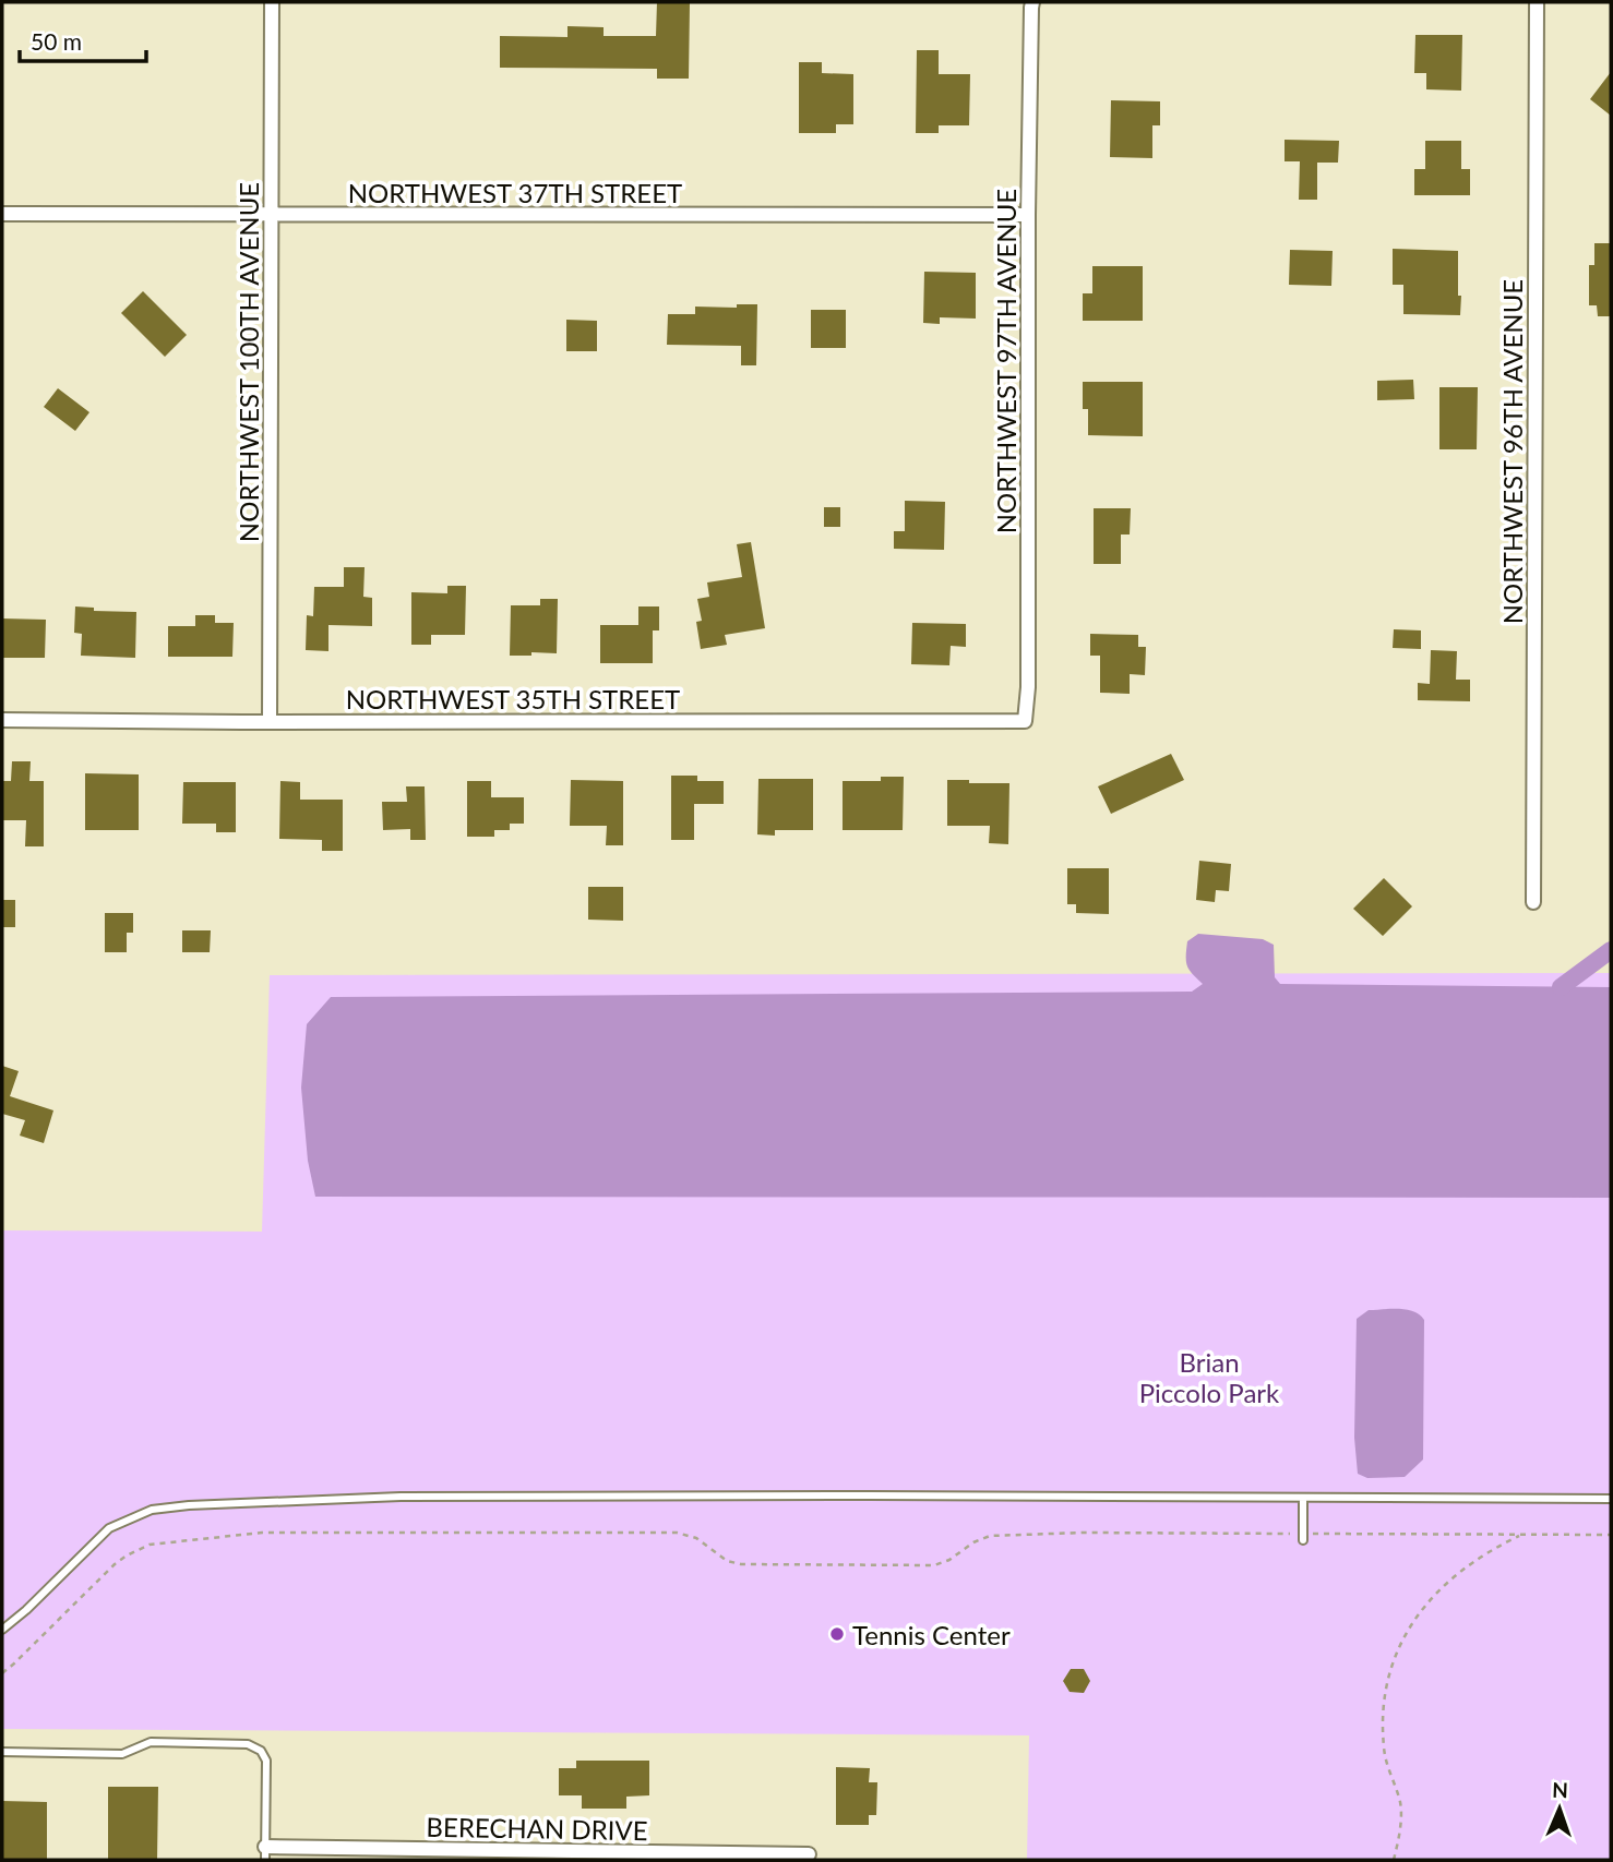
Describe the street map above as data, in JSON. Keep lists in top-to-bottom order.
{
  "streets": {
    "street": [
      "NORTHWEST 37TH STREET",
      "NORTHWEST 97TH AVENUE",
      "NORTHWEST 100TH AVENUE",
      "NORTHWEST 96TH AVENUE",
      "NORTHWEST 35TH STREET",
      "BERECHAN DRIVE"
    ]
  },
  "crossings": [
    ["NORTHWEST 37TH STREET", "NORTHWEST 97TH AVENUE"],
    ["NORTHWEST 37TH STREET", "NORTHWEST 100TH AVENUE"],
    ["NORTHWEST 97TH AVENUE", "NORTHWEST 35TH STREET"],
    ["NORTHWEST 100TH AVENUE", "NORTHWEST 35TH STREET"]
  ],
  "parks": ["Brian Piccolo Park"],
  "places": ["Tennis Center"],
  "scale_bar": "50 m",
  "north": "top"
}
